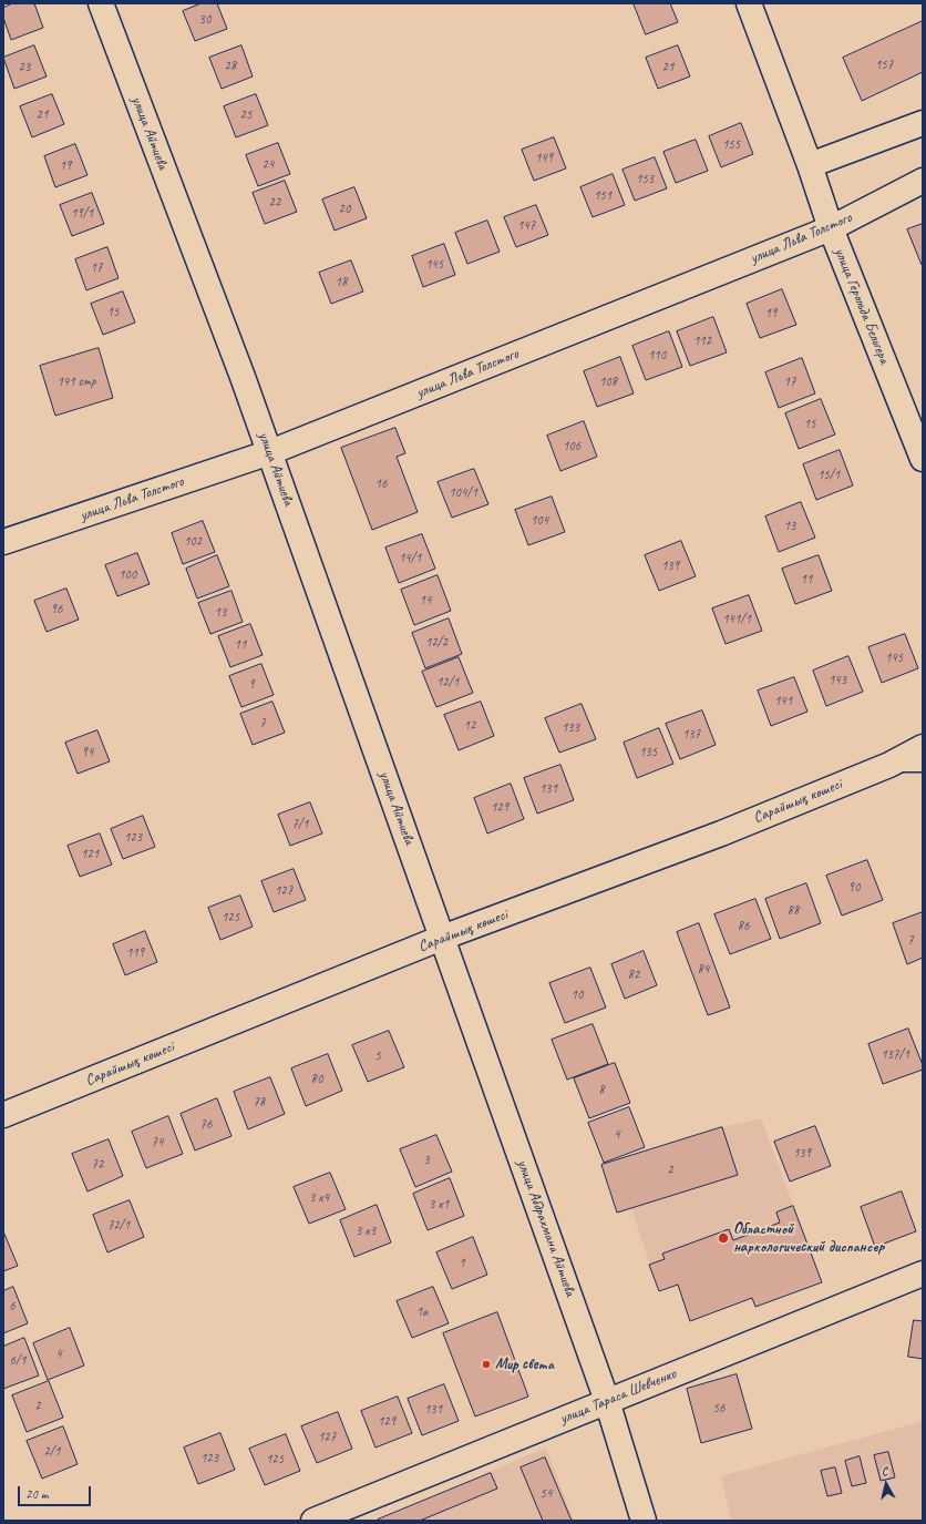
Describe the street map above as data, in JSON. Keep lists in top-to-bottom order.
{
  "streets": {
    "street": [
      "улица Айтиева",
      "улица Льва Толстого",
      "улица Герольда Бельгера",
      "Сарайшық көшесі",
      "улица Абдрахмана Айтиева",
      "улица Тараса Шевченко"
    ]
  },
  "crossings": [
    ["улица Айтиева", "улица Льва Толстого"],
    ["улица Айтиева", "Сарайшық көшесі"],
    ["улица Айтиева", "улица Абдрахмана Айтиева"],
    ["улица Льва Толстого", "улица Герольда Бельгера"],
    ["Сарайшық көшесі", "улица Абдрахмана Айтиева"],
    ["улица Абдрахмана Айтиева", "улица Тараса Шевченко"]
  ],
  "places": ["Областной наркологический диспансер", "Мир света"],
  "house_numbers": [
    "30",
    "157",
    "28",
    "23",
    "21",
    "21",
    "25",
    "155",
    "149",
    "24",
    "19",
    "153",
    "151",
    "22",
    "20",
    "19/1",
    "147",
    "145",
    "17",
    "18",
    "15",
    "19",
    "112",
    "110",
    "141 стр",
    "108",
    "17",
    "15",
    "106",
    "15/1",
    "16",
    "104/1",
    "104",
    "13",
    "102",
    "14/1",
    "139",
    "100",
    "11",
    "14",
    "96",
    "13",
    "141/1",
    "12/2",
    "11",
    "145",
    "143",
    "12/1",
    "9",
    "141",
    "7",
    "12",
    "133",
    "137",
    "94",
    "135",
    "131",
    "129",
    "7/1",
    "123",
    "121",
    "90",
    "127",
    "88",
    "125",
    "86",
    "7",
    "119",
    "84",
    "82",
    "10",
    "137/1",
    "5",
    "80",
    "8",
    "78",
    "76",
    "4",
    "74",
    "139",
    "3",
    "72",
    "2",
    "3 к4",
    "3 к1",
    "72/1",
    "3 к3",
    "1",
    "6",
    "1а",
    "4",
    "6/1",
    "2",
    "56",
    "131",
    "129",
    "127",
    "2/1",
    "123",
    "125",
    "54"
  ],
  "scale_bar": "20 m",
  "north": "top"
}
